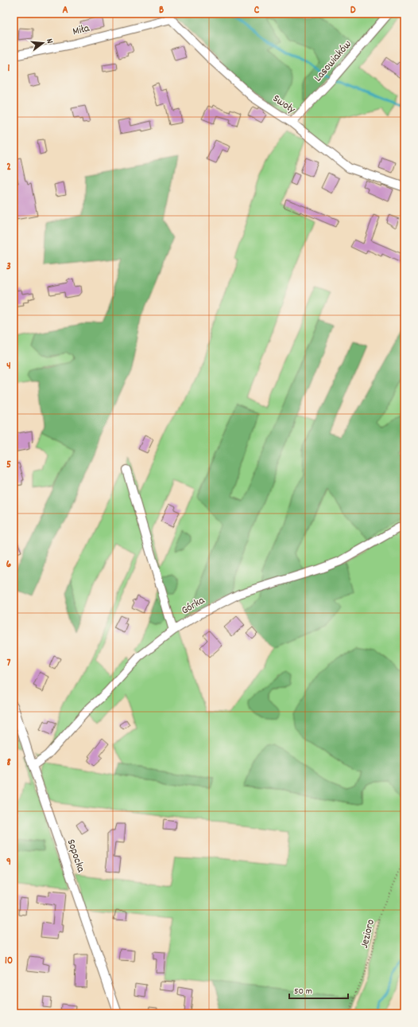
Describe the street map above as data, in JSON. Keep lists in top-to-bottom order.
{
  "streets": {
    "street": [
      "Miła",
      "Lasowiaków",
      "Swoły",
      "Górka",
      "Sopocka"
    ],
    "path": ["Jezioro"]
  },
  "crossings": [
    ["Miła", "Swoły"],
    ["Lasowiaków", "Swoły"],
    ["Górka", "Sopocka"]
  ],
  "scale_bar": "50 m",
  "north": "right",
  "grid": {
    "columns": [
      "A",
      "B",
      "C",
      "D"
    ],
    "rows": [
      "1",
      "2",
      "3",
      "4",
      "5",
      "6",
      "7",
      "8",
      "9",
      "10"
    ]
  }
}
